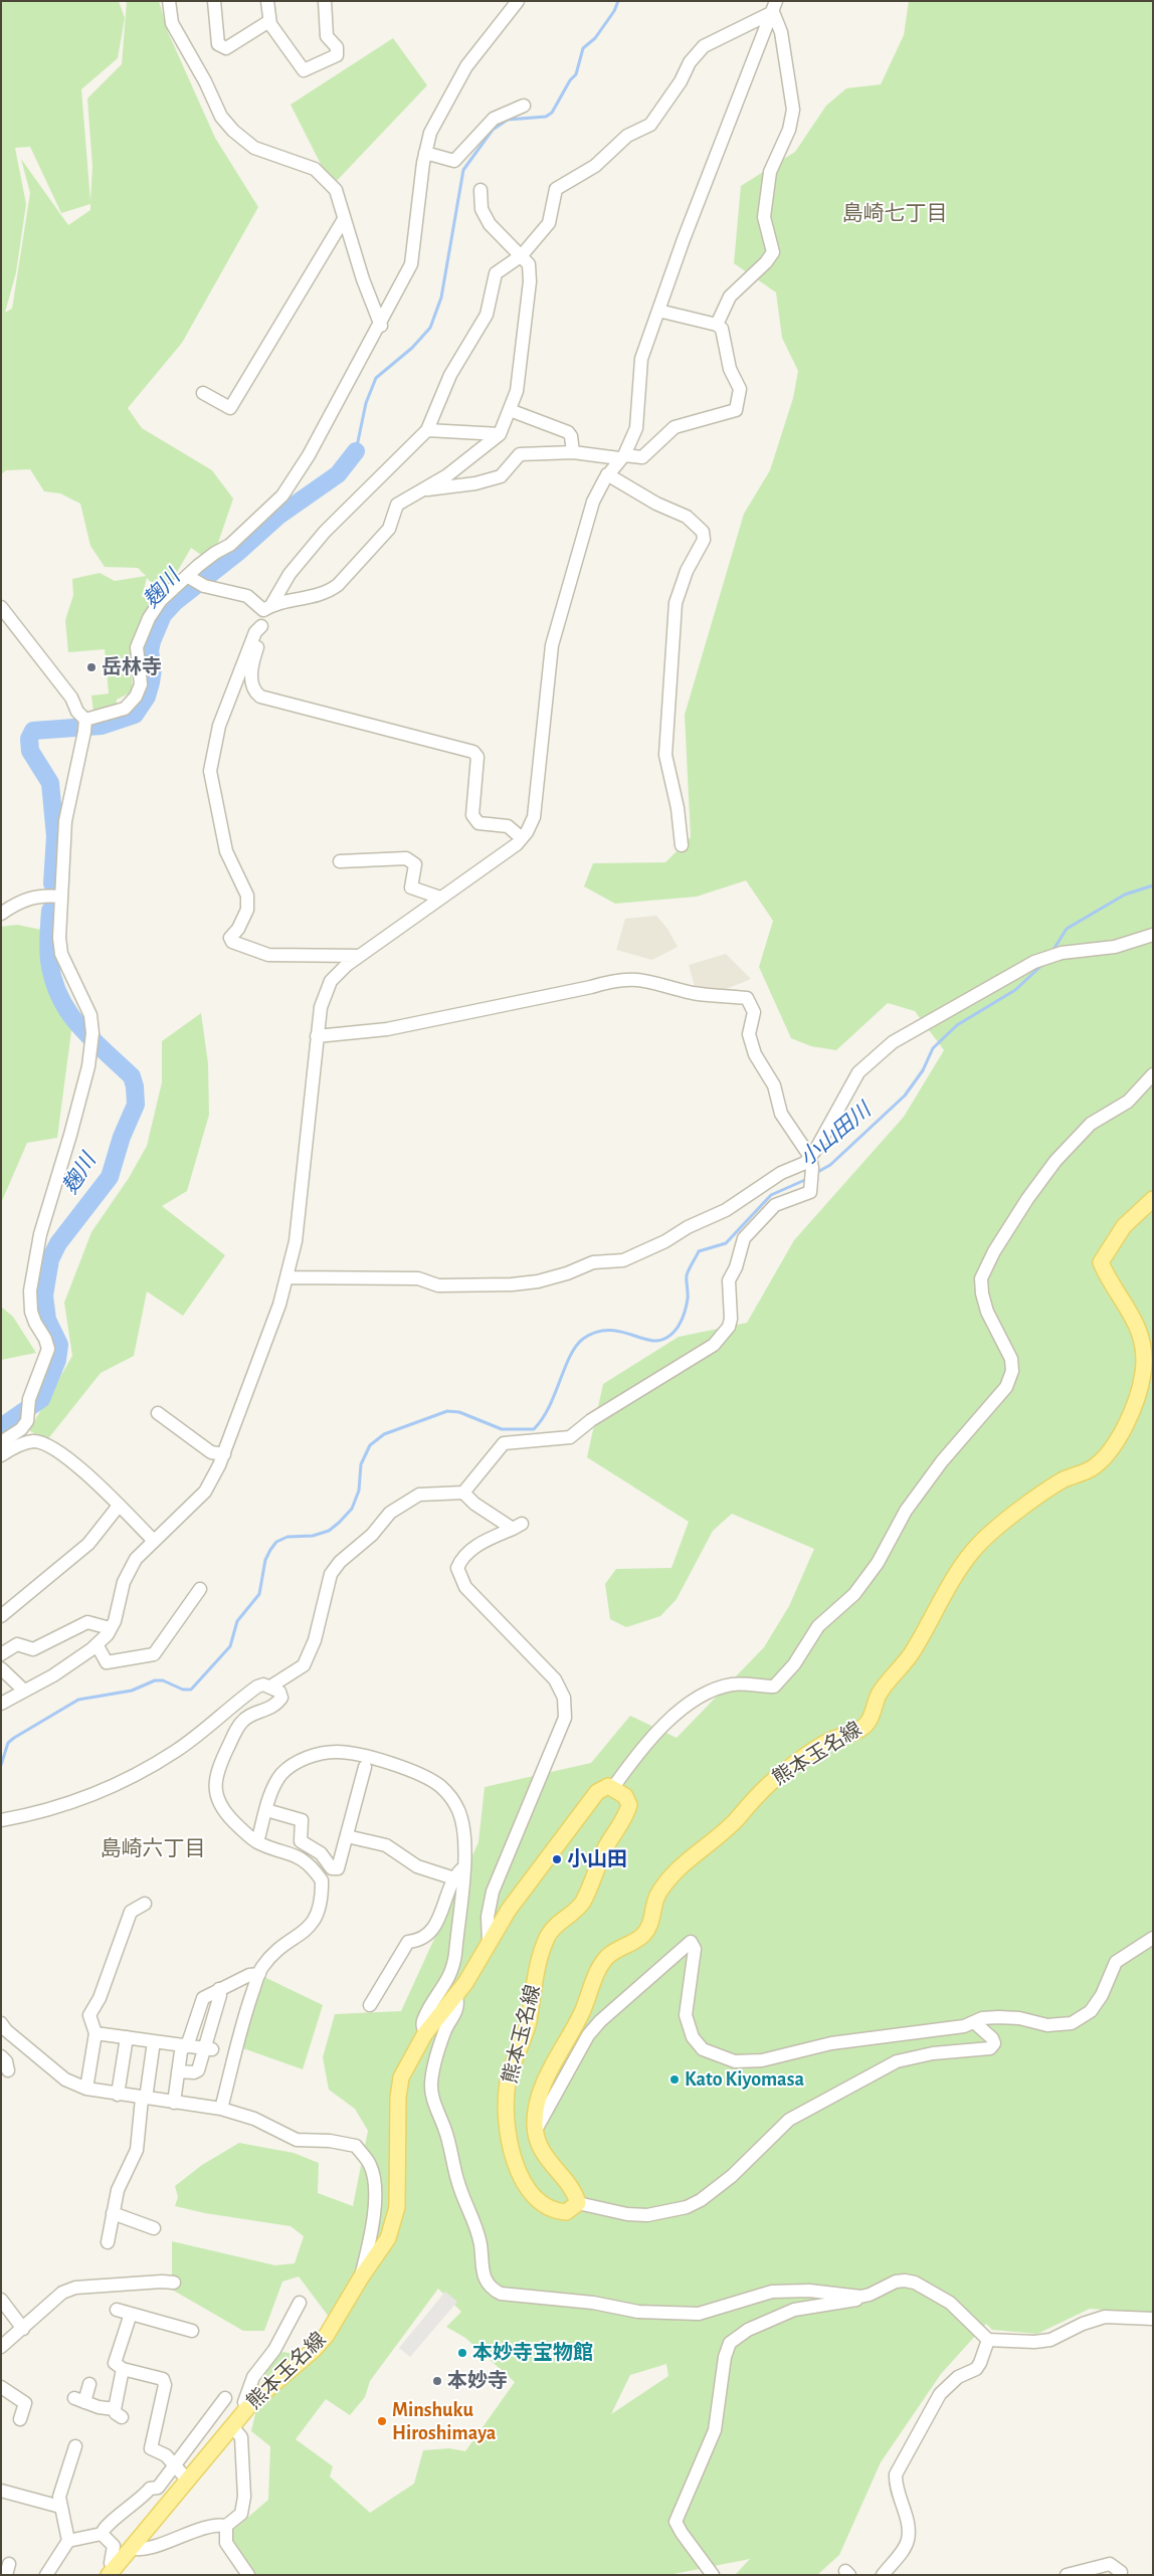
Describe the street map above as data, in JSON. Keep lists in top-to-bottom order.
{
  "streets": {
    "main road": ["熊本玉名線"]
  },
  "districts": ["島崎七丁目", "島崎六丁目"],
  "water": ["麹川", "小山田川"],
  "places": [
    "岳林寺",
    "小山田",
    "Kato Kiyomasa",
    "本妙寺宝物館",
    "本妙寺",
    "Minshuku Hiroshimaya"
  ]
}
